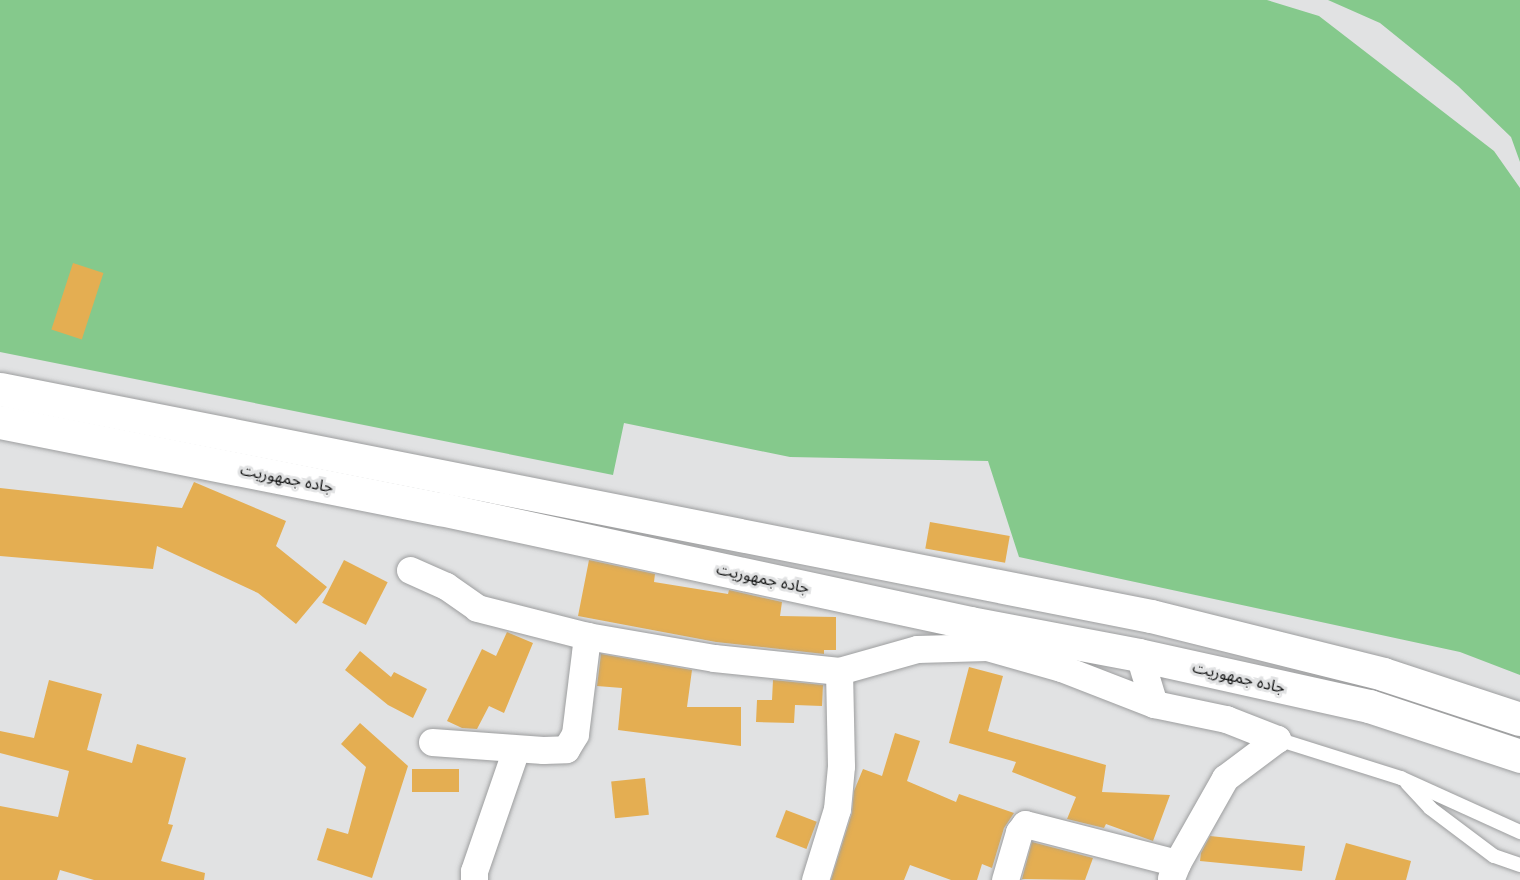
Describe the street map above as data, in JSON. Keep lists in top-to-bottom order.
{
  "streets": {
    "main road": ["جاده جمهوریت"]
  }
}
